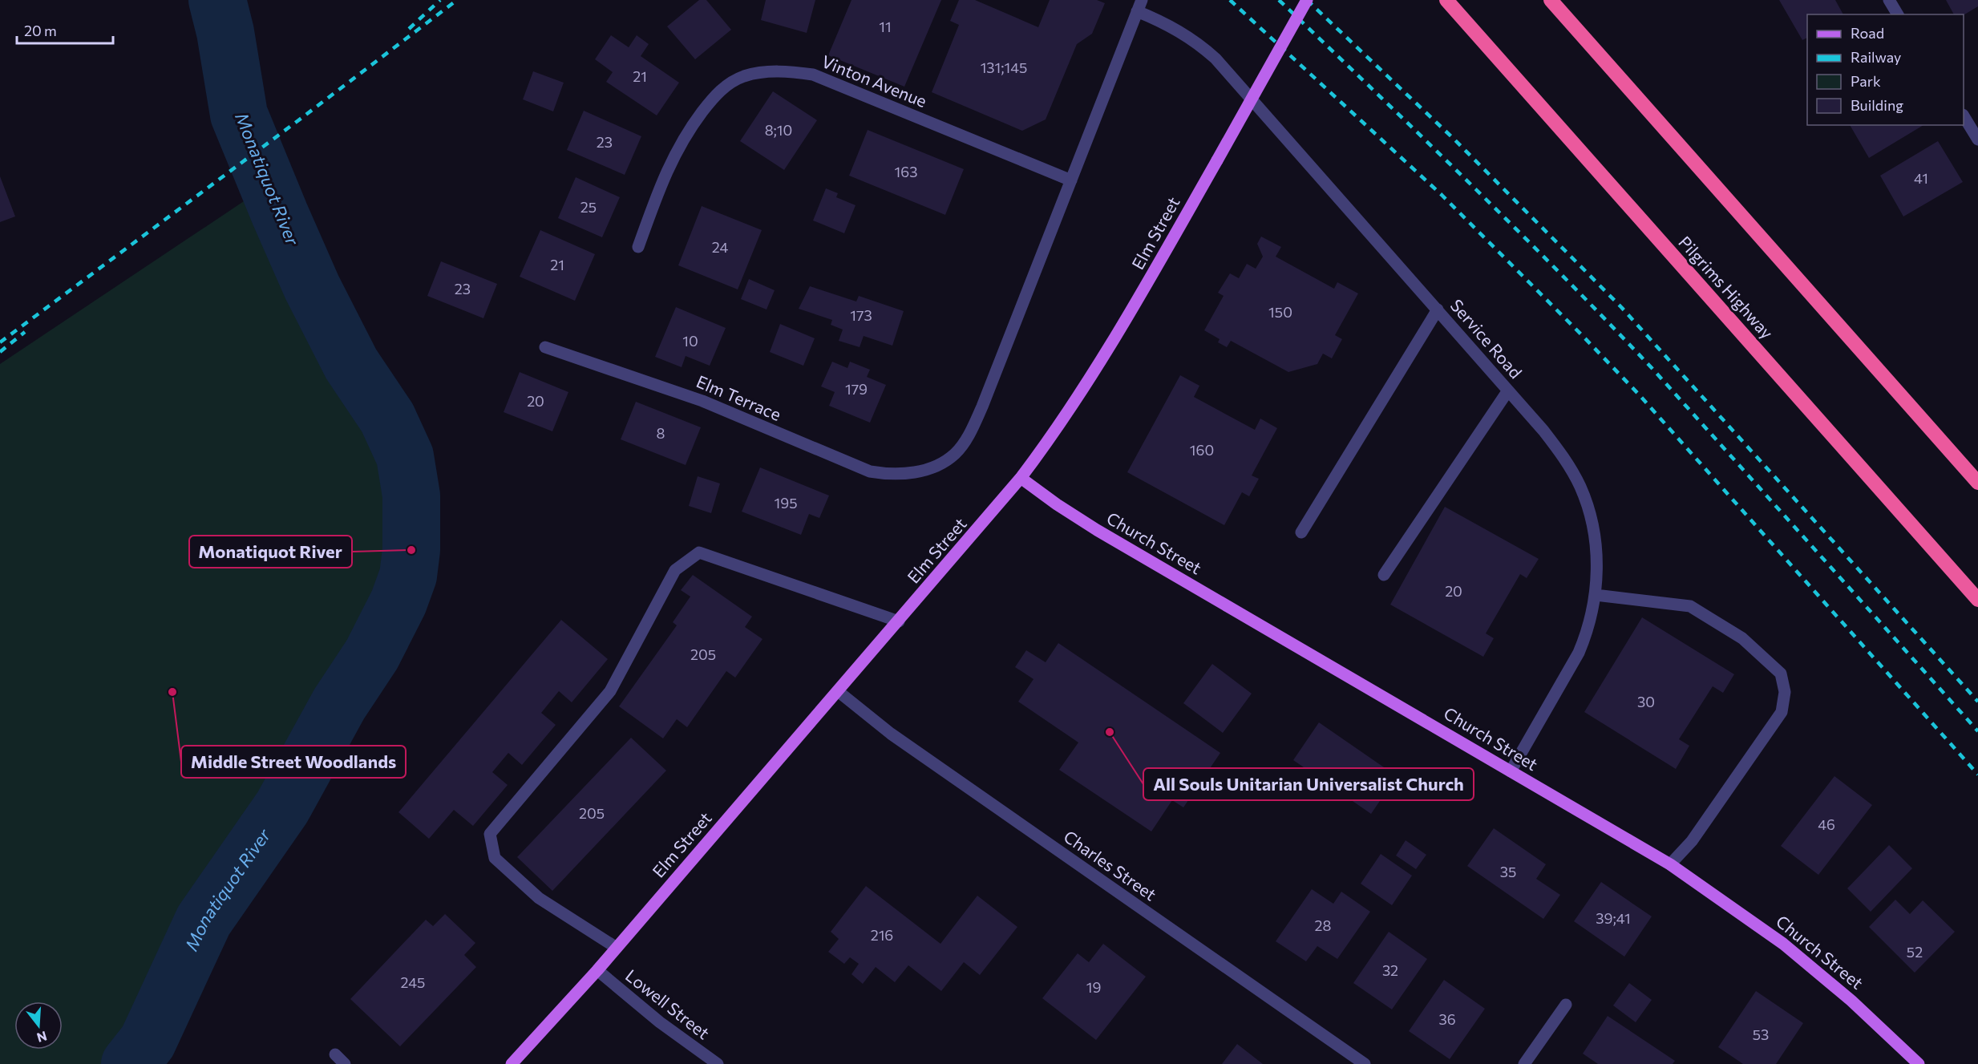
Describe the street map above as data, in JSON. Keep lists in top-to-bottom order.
{
  "streets": {
    "highway": ["Pilgrims Highway"],
    "main road": ["Elm Street", "Church Street"],
    "street": [
      "Vinton Avenue",
      "Service Road",
      "Elm Terrace",
      "Charles Street",
      "Lowell Street"
    ]
  },
  "crossings": [
    ["Vinton Avenue", "Elm Terrace"],
    ["Elm Street", "Church Street"],
    ["Elm Street", "Charles Street"],
    ["Elm Street", "Lowell Street"],
    ["Service Road", "Church Street"]
  ],
  "water": ["Monatiquot River"],
  "places": ["Monatiquot River", "Middle Street Woodlands", "All Souls Unitarian Universalist Church"],
  "house_numbers": [
    "11",
    "131;145",
    "21",
    "8;10",
    "23",
    "163",
    "41",
    "25",
    "24",
    "21",
    "23",
    "150",
    "173",
    "10",
    "179",
    "20",
    "8",
    "160",
    "195",
    "20",
    "205",
    "30",
    "205",
    "46",
    "35",
    "39;41",
    "28",
    "216",
    "52",
    "32",
    "245",
    "19",
    "36",
    "53"
  ],
  "legend": [
    "Road",
    "Railway",
    "Park",
    "Building"
  ],
  "scale_bar": "20 m",
  "north": "bottom"
}
